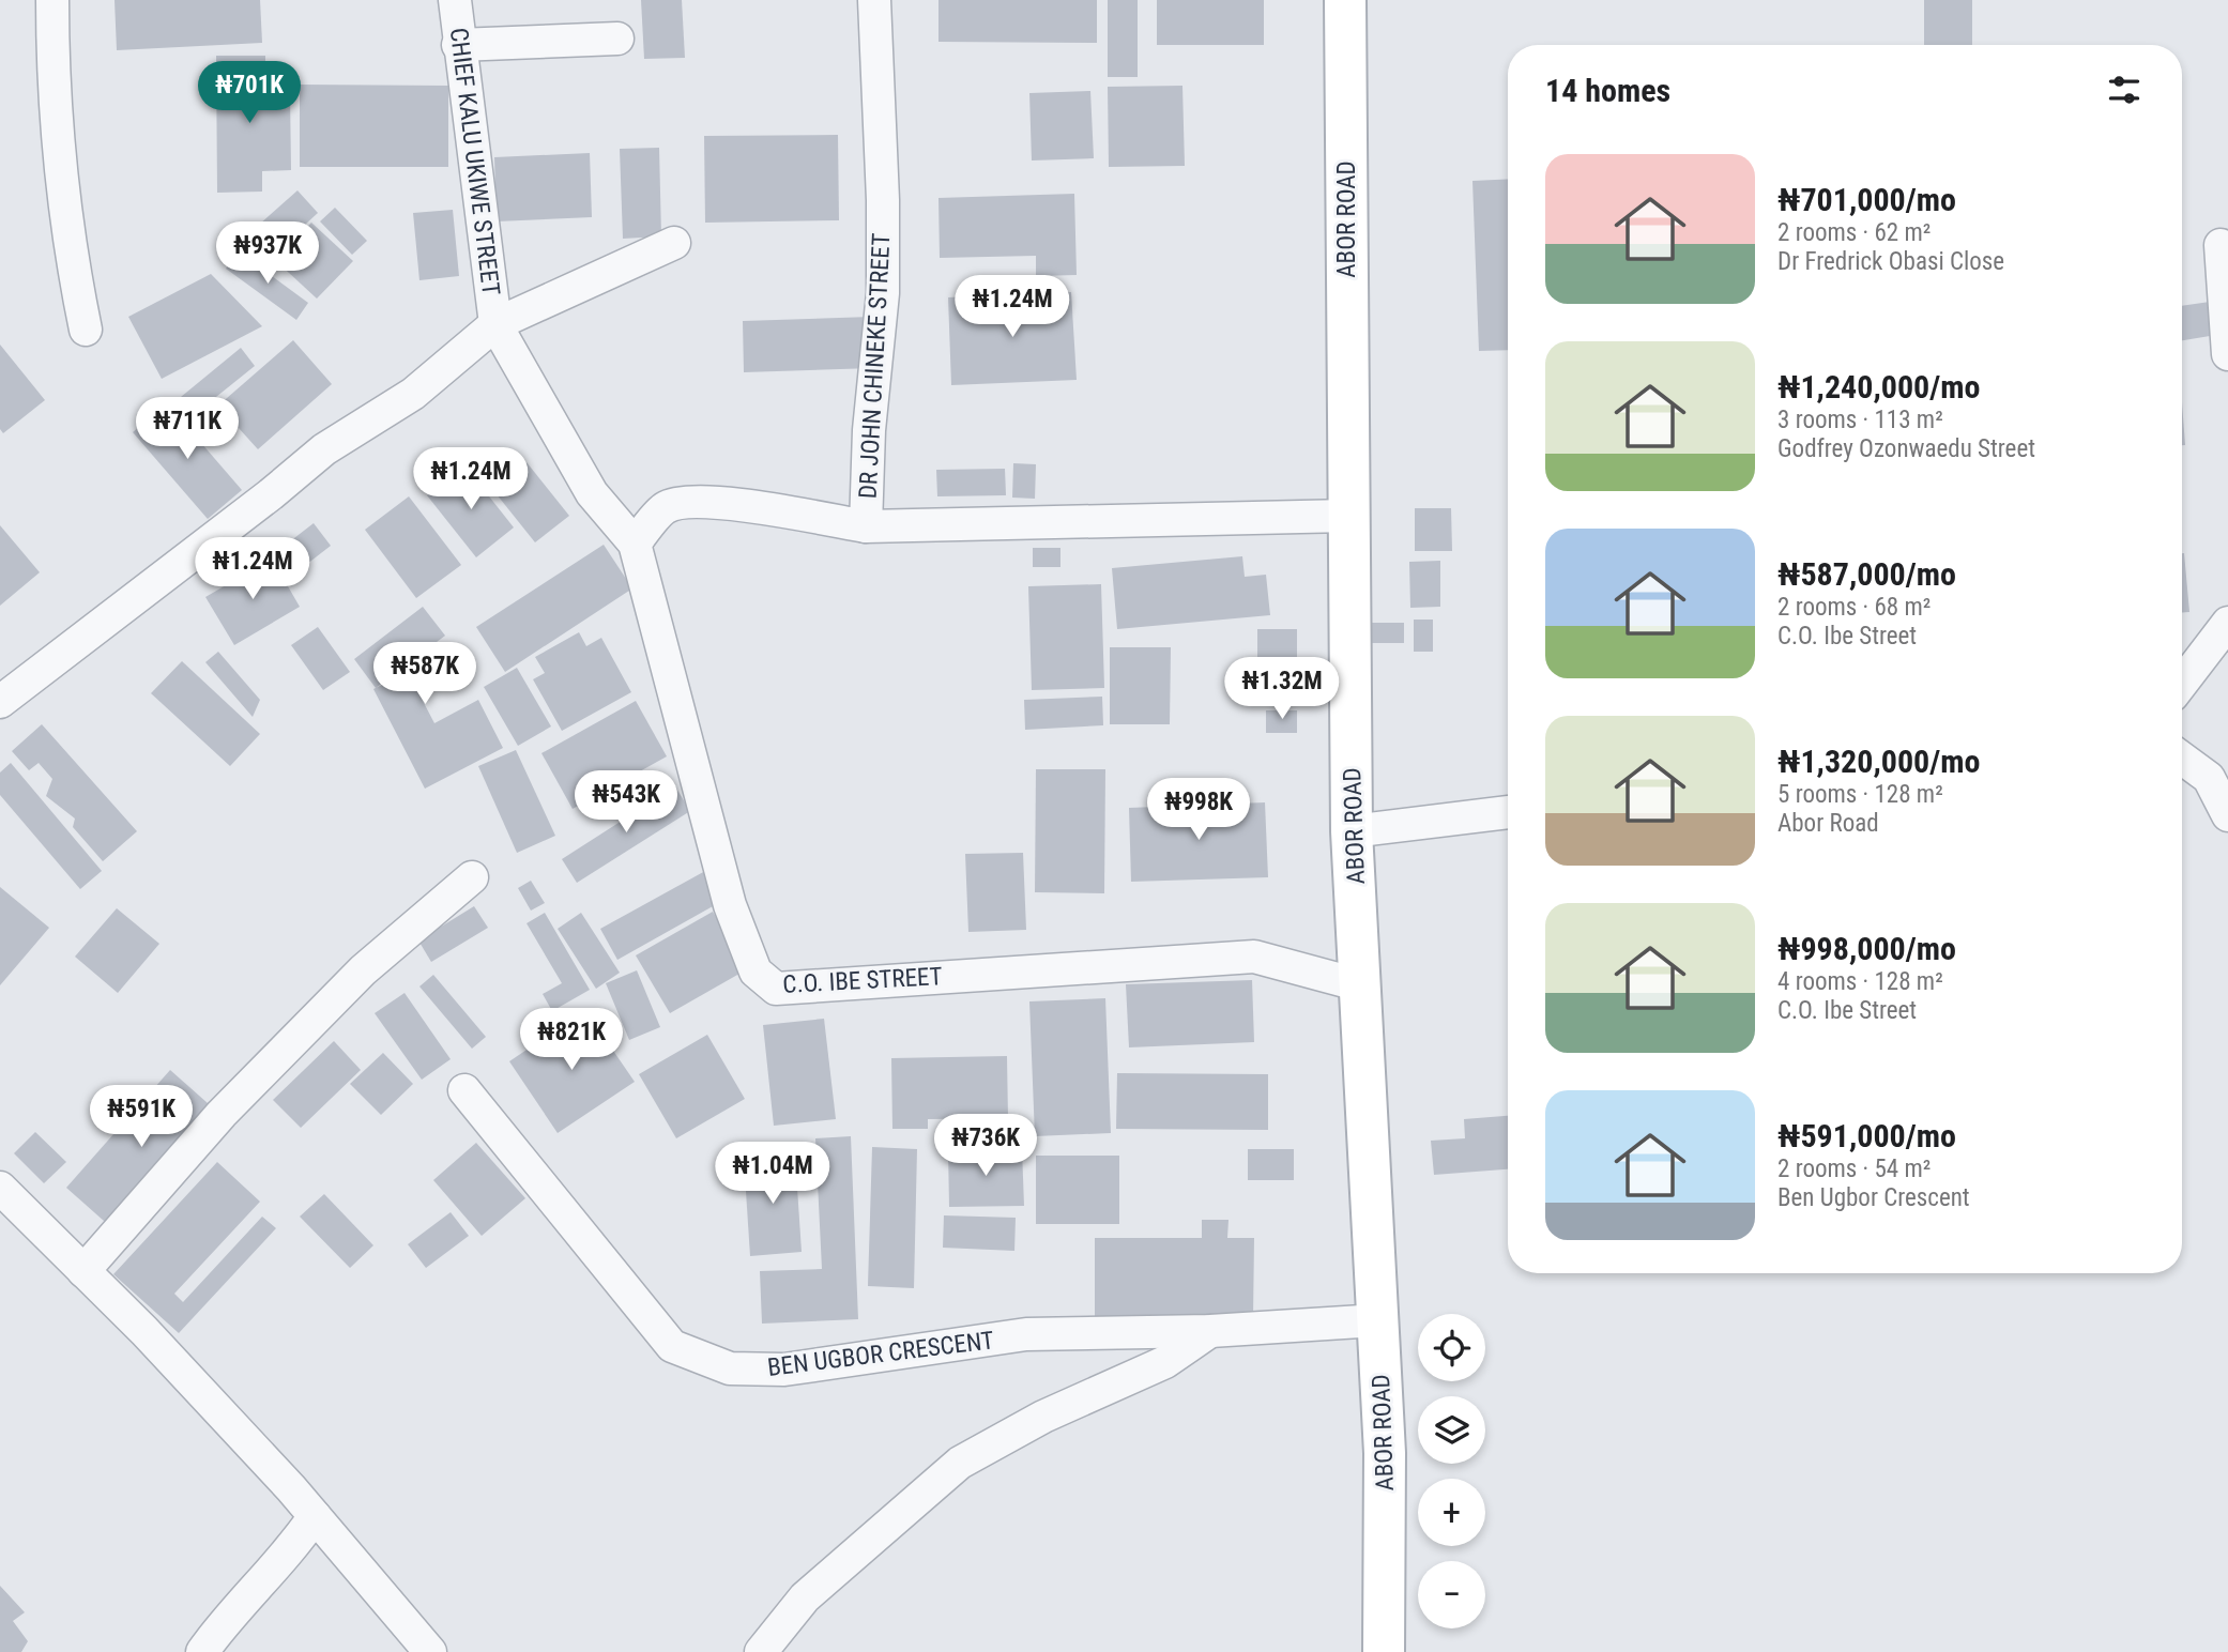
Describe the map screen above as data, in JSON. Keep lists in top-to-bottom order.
{
  "streets": {
    "street": [
      "CHIEF KALU UKIWE STREET",
      "ABOR ROAD",
      "DR JOHN CHINEKE STREET",
      "C.O. IBE STREET",
      "BEN UGBOR CRESCENT"
    ]
  },
  "crossings": [
    ["CHIEF KALU UKIWE STREET", "C.O. IBE STREET"],
    ["ABOR ROAD", "C.O. IBE STREET"],
    ["ABOR ROAD", "BEN UGBOR CRESCENT"],
    ["DR JOHN CHINEKE STREET", "C.O. IBE STREET"]
  ],
  "page": {
    "heading": "14 homes",
    "price": [
      "₦701K",
      "₦937K",
      "₦1.24M",
      "₦711K",
      "₦1.24M",
      "₦1.24M",
      "₦587K",
      "₦1.32M",
      "₦543K",
      "₦998K",
      "₦821K",
      "₦591K",
      "₦736K",
      "₦1.04M"
    ],
    "list": [
      {
        "name": "₦701,000/mo",
        "note": "2 rooms · 62 m² · Dr Fredrick Obasi Close"
      },
      {
        "name": "₦1,240,000/mo",
        "note": "3 rooms · 113 m² · Godfrey Ozonwaedu Street"
      },
      {
        "name": "₦587,000/mo",
        "note": "2 rooms · 68 m² · C.O. Ibe Street"
      },
      {
        "name": "₦1,320,000/mo",
        "note": "5 rooms · 128 m² · Abor Road"
      },
      {
        "name": "₦998,000/mo",
        "note": "4 rooms · 128 m² · C.O. Ibe Street"
      },
      {
        "name": "₦591,000/mo",
        "note": "2 rooms · 54 m² · Ben Ugbor Crescent"
      }
    ],
    "map_buttons": ["+", "−"]
  }
}
